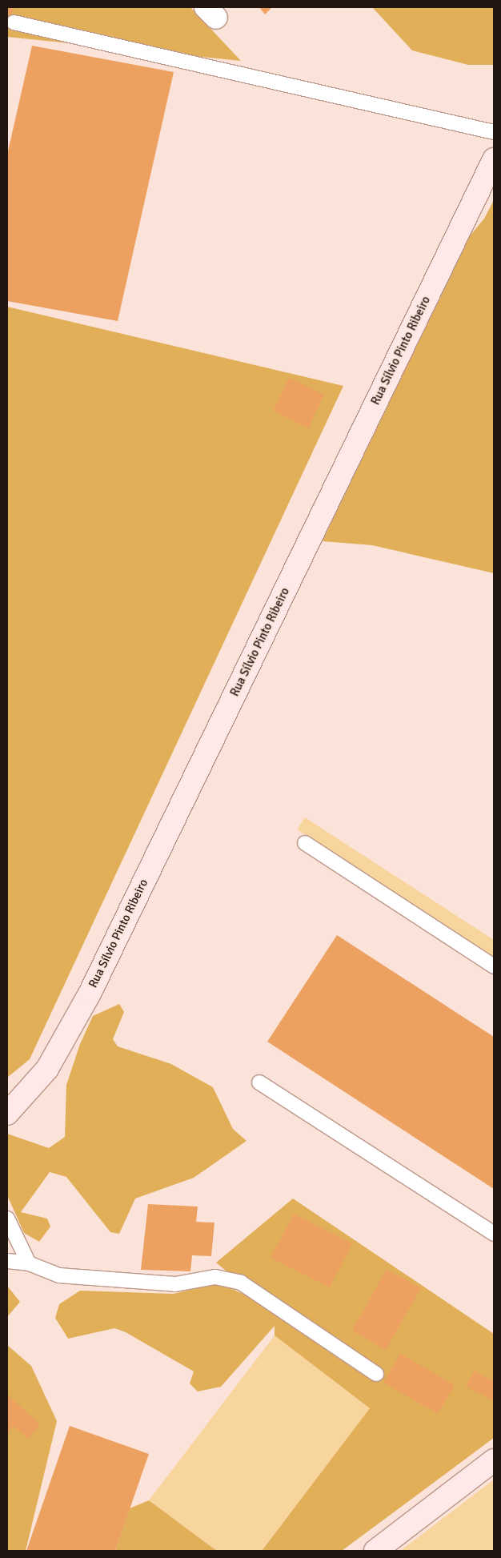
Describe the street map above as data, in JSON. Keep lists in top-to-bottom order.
{
  "streets": {
    "street": ["Rua Sílvio Pinto Ribeiro"]
  }
}
